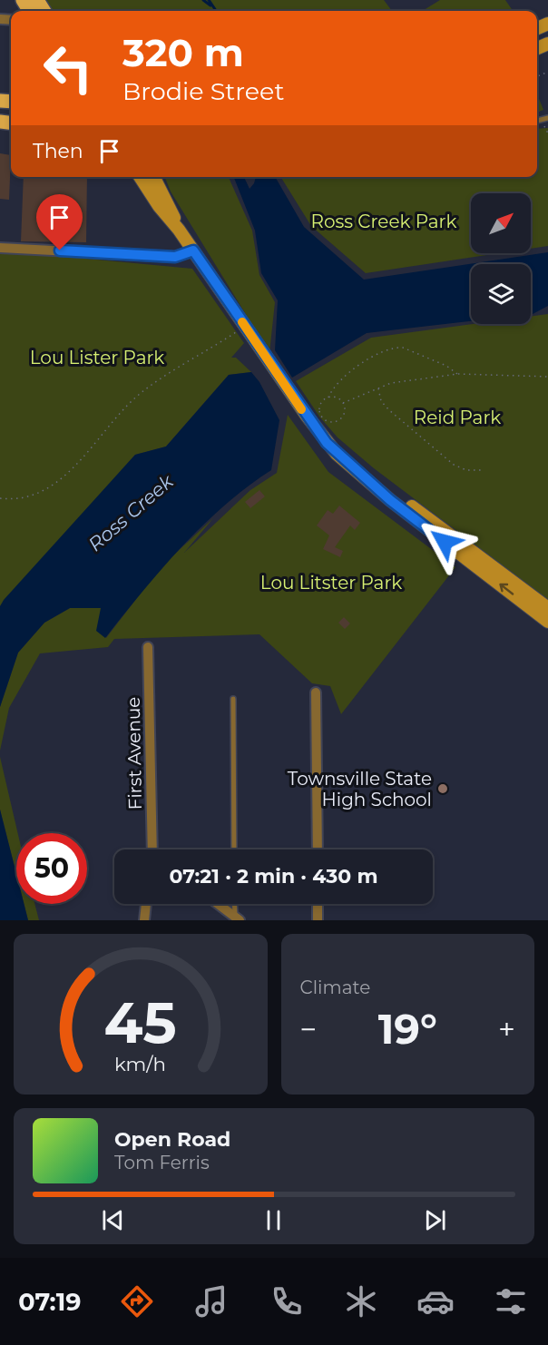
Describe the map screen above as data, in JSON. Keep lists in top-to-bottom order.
{
  "streets": {
    "street": ["First Avenue"]
  },
  "water": ["Ross Creek"],
  "parks": [
    "Ross Creek Park",
    "Lou Lister Park",
    "Reid Park",
    "Lou Litster Park"
  ],
  "places": ["Townsville State High School"],
  "north": "top right",
  "page": {
    "turn": ["320 m", "Brodie Street"],
    "then": "Then",
    "limit": "50",
    "trip": "07:21 · 2 min · 430 m",
    "tile": "Climate",
    "heat": ["−", "19°", "+"],
    "song": ["Open Road", "Tom Ferris"],
    "tabs": "07:19",
    "gauge": ["45", "km/h"]
  }
}
